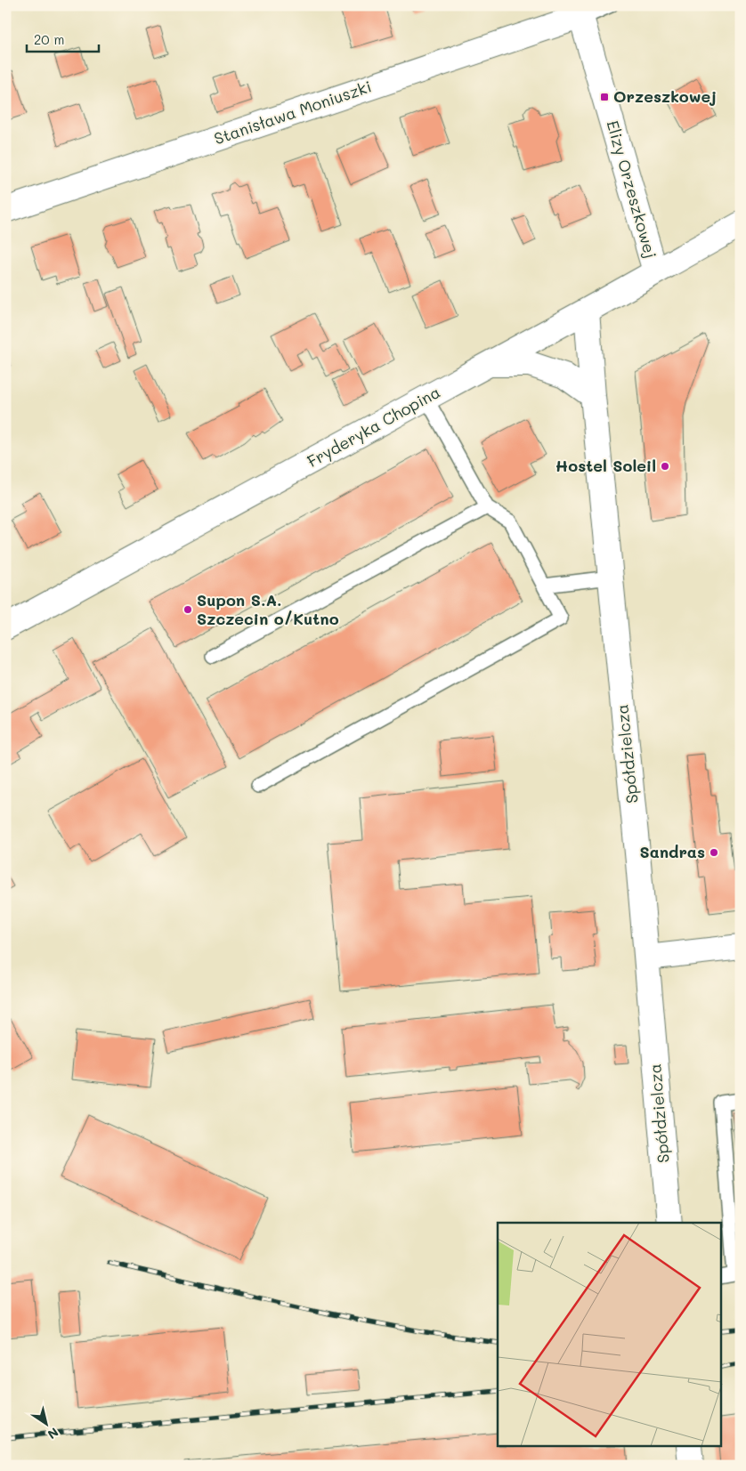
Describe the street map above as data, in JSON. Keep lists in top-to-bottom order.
{
  "streets": {
    "street": [
      "Stanisława Moniuszki",
      "Elizy Orzeszkowej",
      "Fryderyka Chopina",
      "Spółdzielcza"
    ]
  },
  "crossings": [
    ["Stanisława Moniuszki", "Elizy Orzeszkowej"],
    ["Elizy Orzeszkowej", "Fryderyka Chopina"],
    ["Fryderyka Chopina", "Spółdzielcza"]
  ],
  "places": {
    "transit": ["Orzeszkowej"],
    "other": ["Hostel Soleil", "Supon S.A. Szczecin o/Kutno", "Sandras"]
  },
  "scale_bar": "20 m",
  "north": "bottom right"
}
